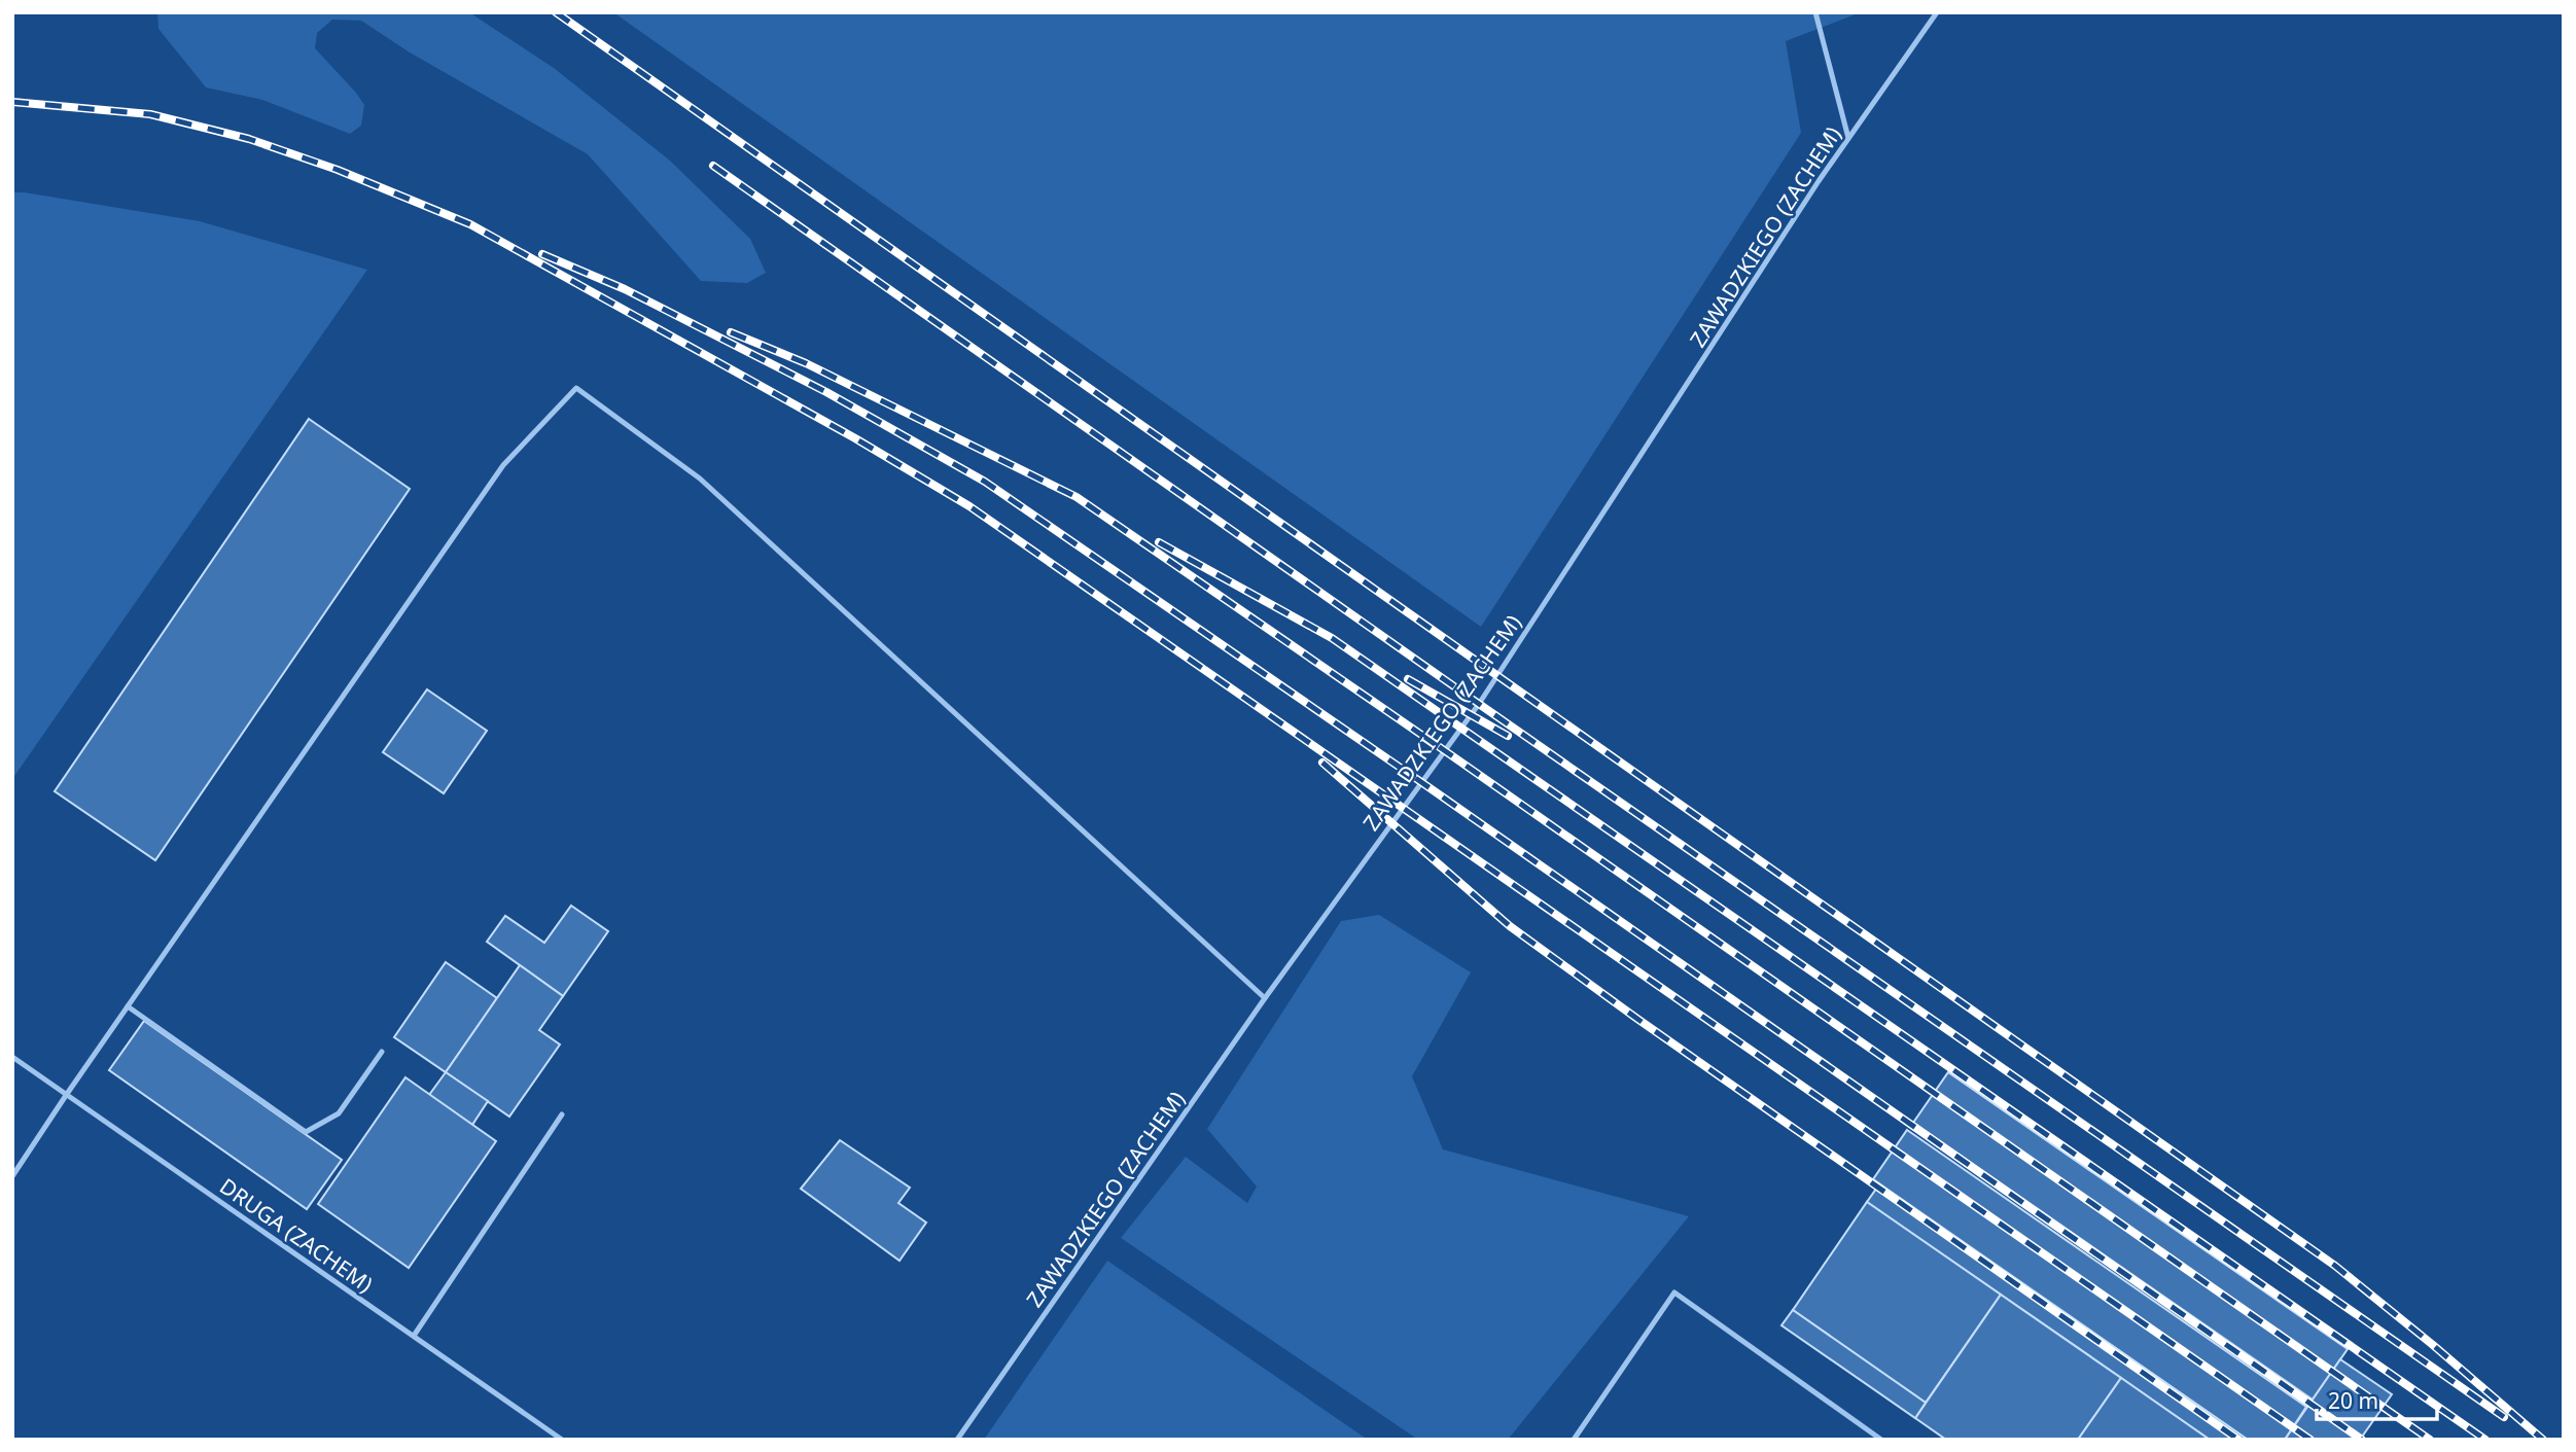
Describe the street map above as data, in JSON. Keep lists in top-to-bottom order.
{
  "streets": {
    "lane": ["ZAWADZKIEGO (ZACHEM)", "DRUGA (ZACHEM)"]
  },
  "scale_bar": "20 m"
}
